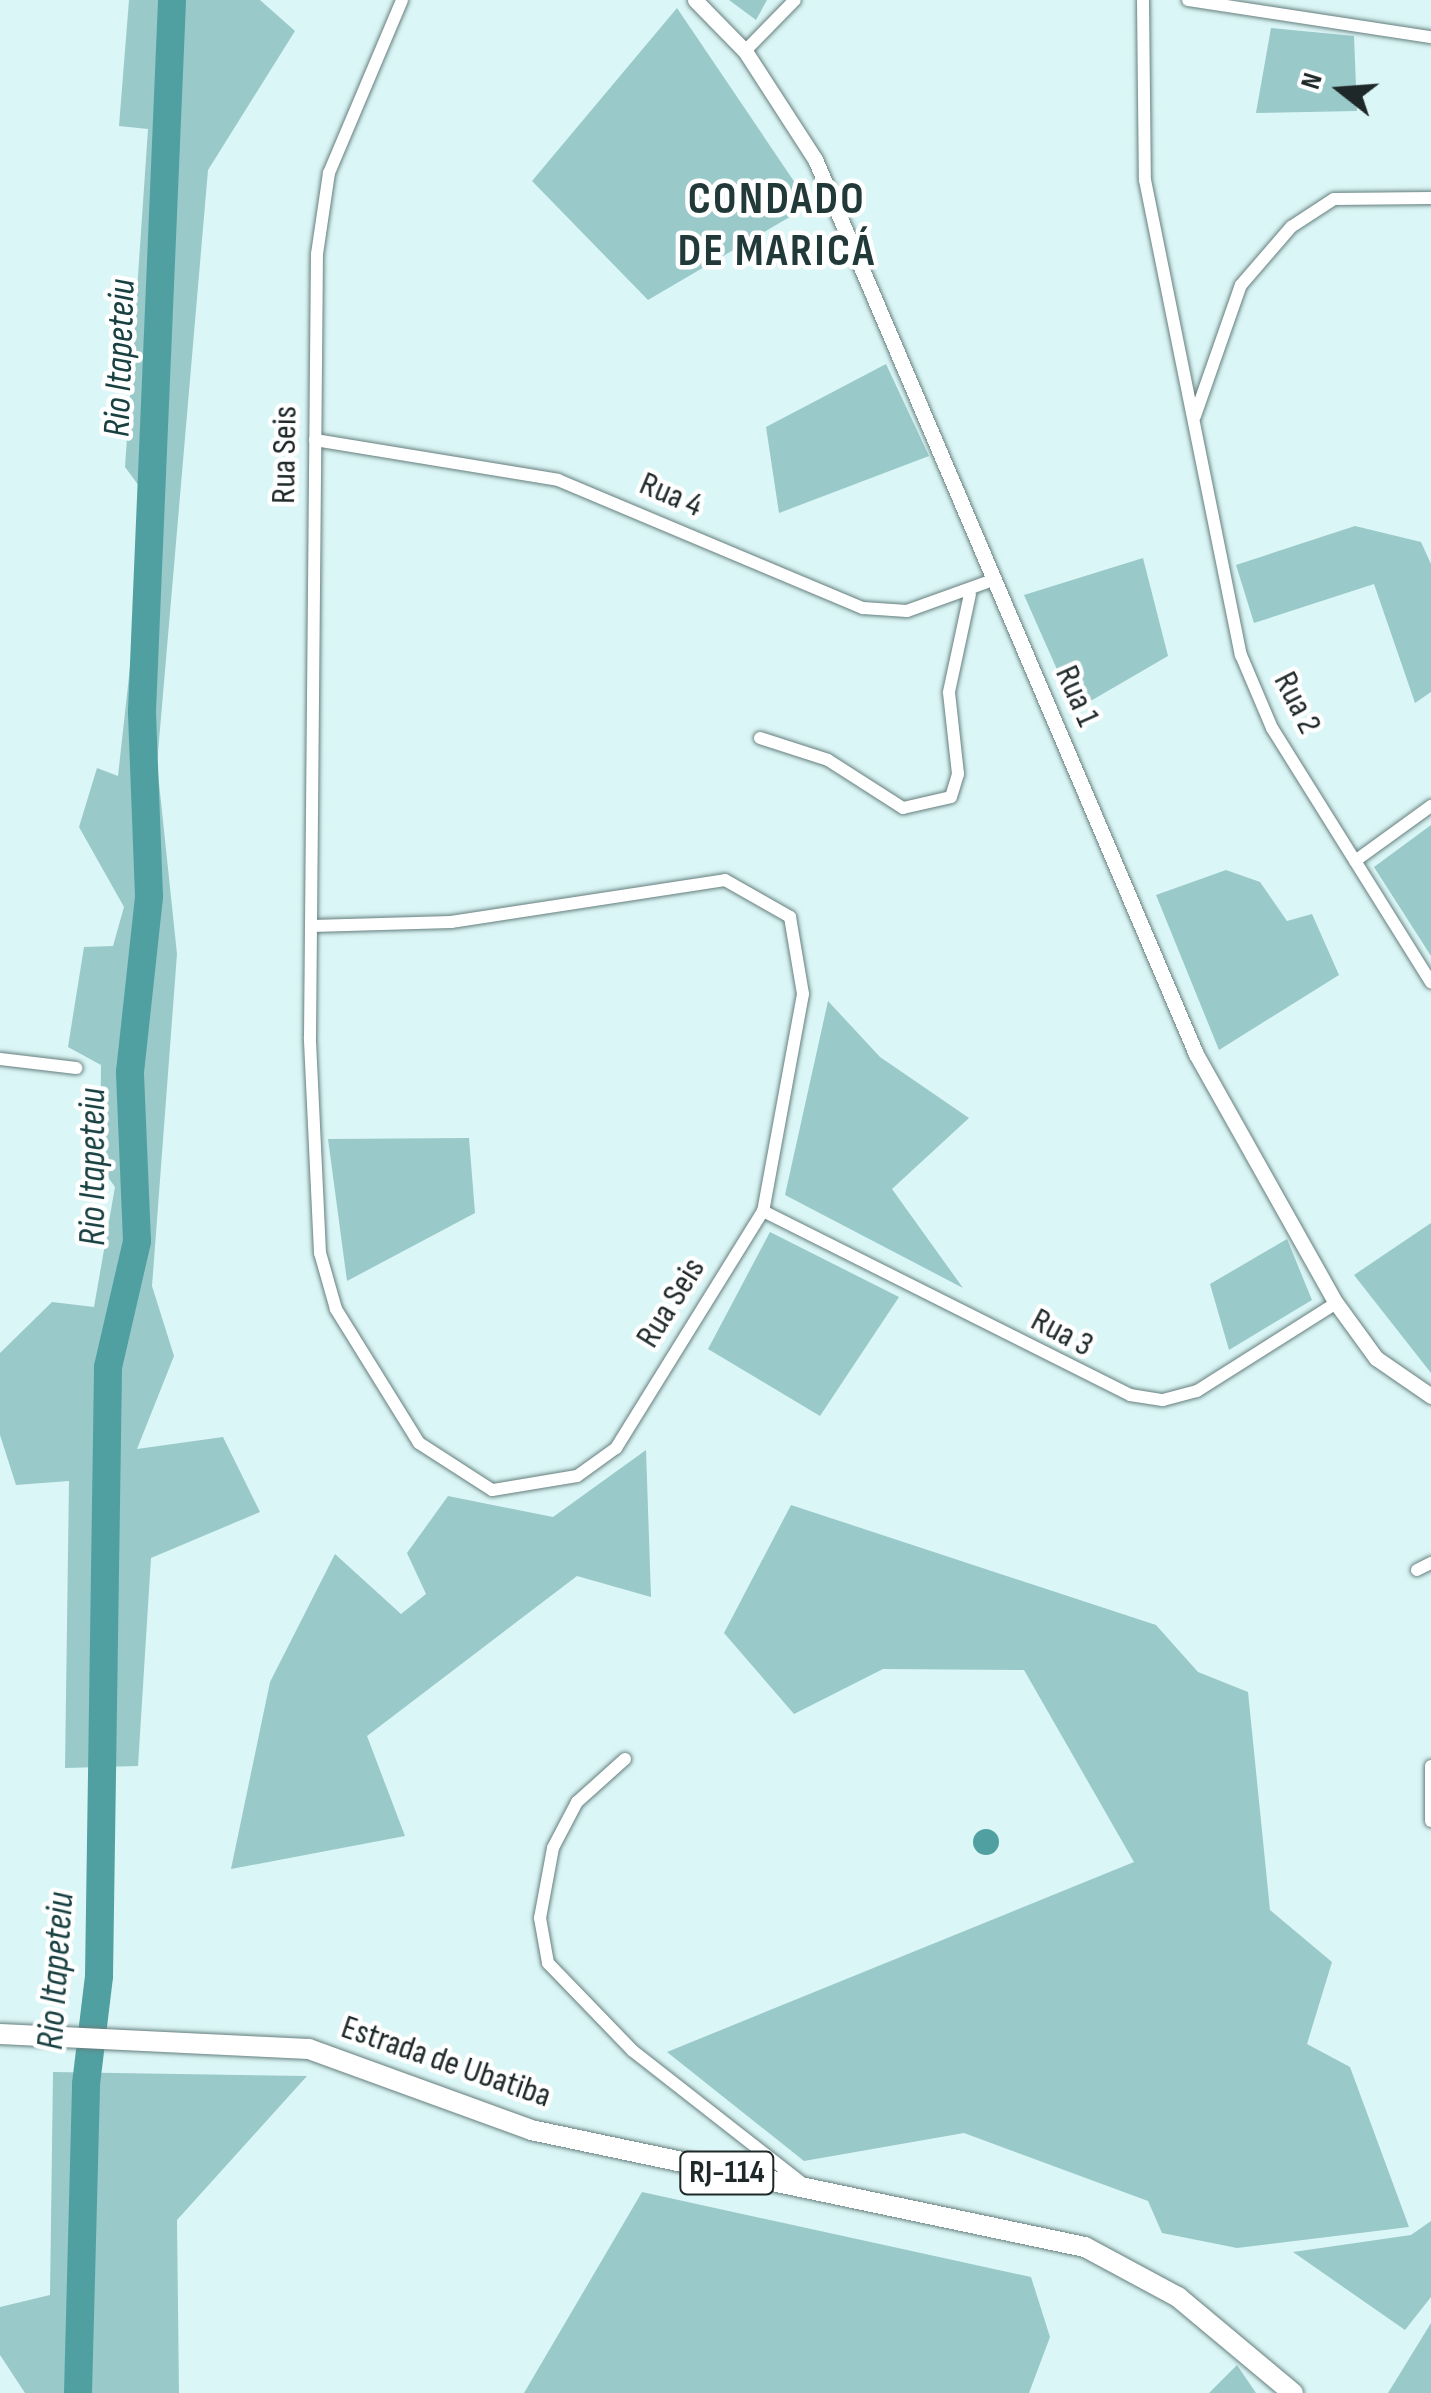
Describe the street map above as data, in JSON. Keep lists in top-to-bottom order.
{
  "streets": {
    "main road": ["Estrada de Ubatiba", "RJ-114"],
    "street": [
      "Rua Seis",
      "Rua 4",
      "Rua 1",
      "Rua 2",
      "Rua 3"
    ]
  },
  "crossings": [
    ["Rua Seis", "Rua 4"],
    ["Rua Seis", "Rua 3"],
    ["Rua 4", "Rua 1"],
    ["Rua 1", "Rua 3"]
  ],
  "districts": ["CONDADO DE MARICÁ"],
  "water": ["Rio Itapeteiu"],
  "north": "left"
}
